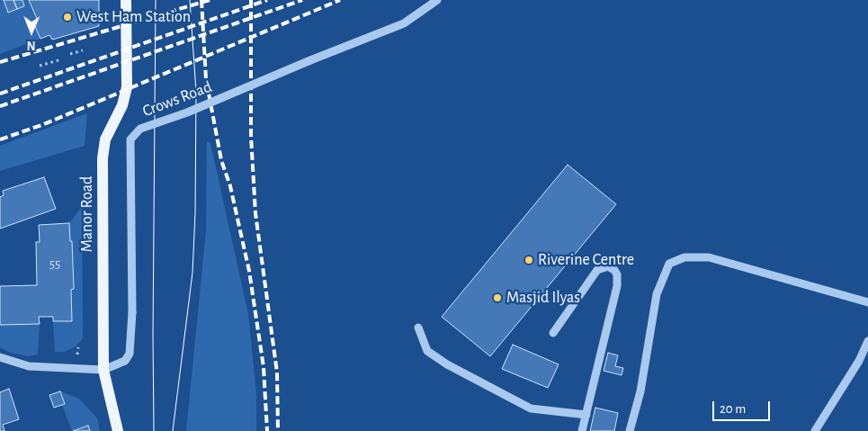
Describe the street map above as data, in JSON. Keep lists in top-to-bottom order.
{
  "streets": {
    "main road": ["Manor Road"],
    "street": ["Crows Road"]
  },
  "crossings": [
    ["Crows Road", "Manor Road"]
  ],
  "places": ["West Ham Station", "Riverine Centre", "Masjid Ilyas"],
  "house_numbers": ["55"],
  "scale_bar": "20 m",
  "north": "bottom"
}
